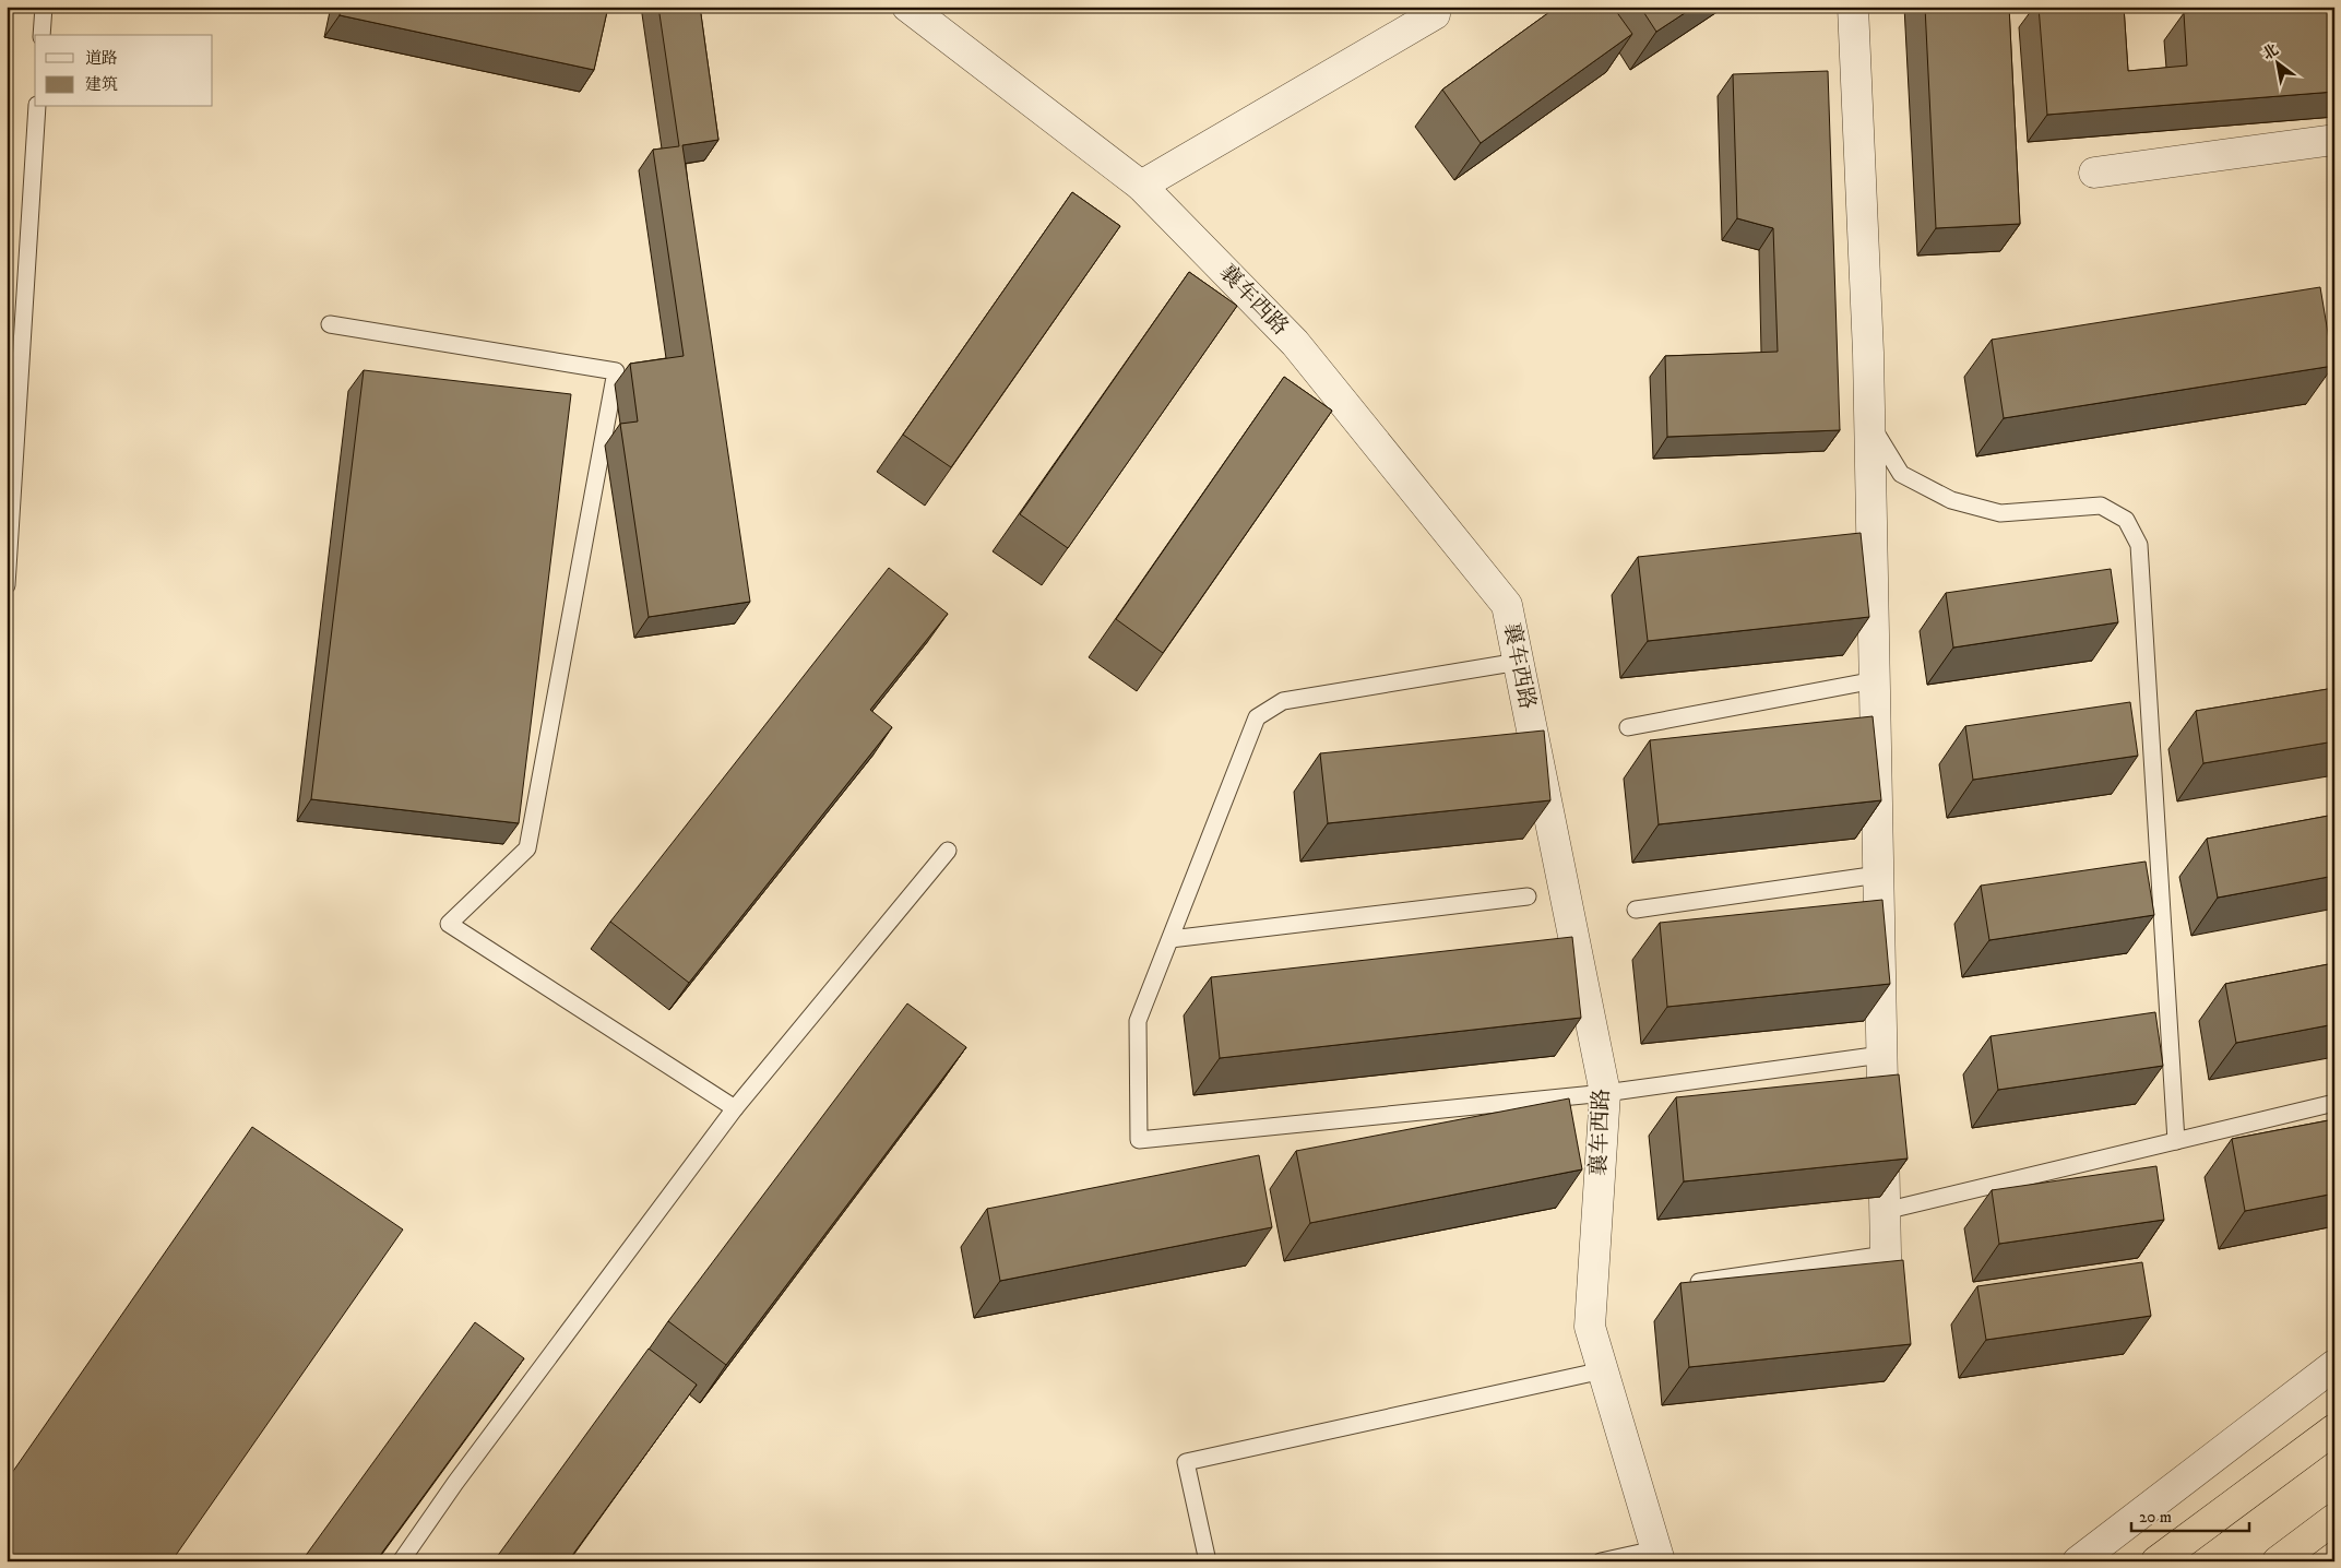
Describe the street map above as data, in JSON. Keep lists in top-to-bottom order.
{
  "streets": {
    "street": ["襄车西路"]
  },
  "legend": ["道路", "建筑"],
  "scale_bar": "20 m",
  "north": "top left"
}
